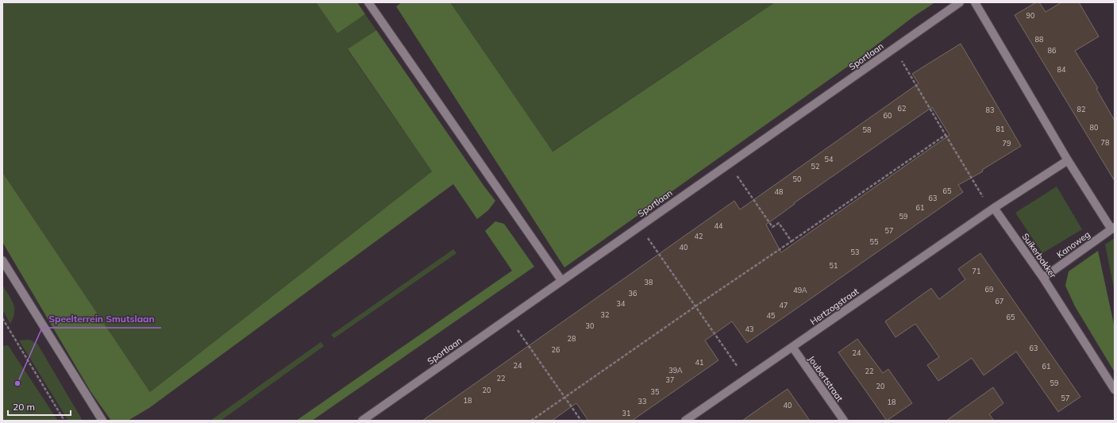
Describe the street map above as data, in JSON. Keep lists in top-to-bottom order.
{
  "streets": {
    "street": [
      "Sportlaan",
      "Kanoweg",
      "Suikerbakker",
      "Hertzogstraat",
      "Joubertstraat"
    ]
  },
  "crossings": [
    ["Kanoweg", "Suikerbakker"],
    ["Suikerbakker", "Hertzogstraat"],
    ["Hertzogstraat", "Joubertstraat"]
  ],
  "places": ["Speelterrein Smutslaan"],
  "house_numbers": [
    "90",
    "88",
    "86",
    "84",
    "62",
    "82",
    "83",
    "60",
    "80",
    "81",
    "58",
    "78",
    "79",
    "54",
    "52",
    "50",
    "65",
    "48",
    "63",
    "61",
    "59",
    "44",
    "57",
    "42",
    "55",
    "40",
    "53",
    "51",
    "71",
    "38",
    "69",
    "49A",
    "36",
    "67",
    "34",
    "47",
    "32",
    "45",
    "65",
    "30",
    "43",
    "28",
    "63",
    "26",
    "24",
    "41",
    "24",
    "61",
    "39A",
    "22",
    "22",
    "37",
    "59",
    "20",
    "20",
    "35",
    "57",
    "18",
    "33",
    "18",
    "40",
    "31"
  ],
  "scale_bar": "20 m"
}
